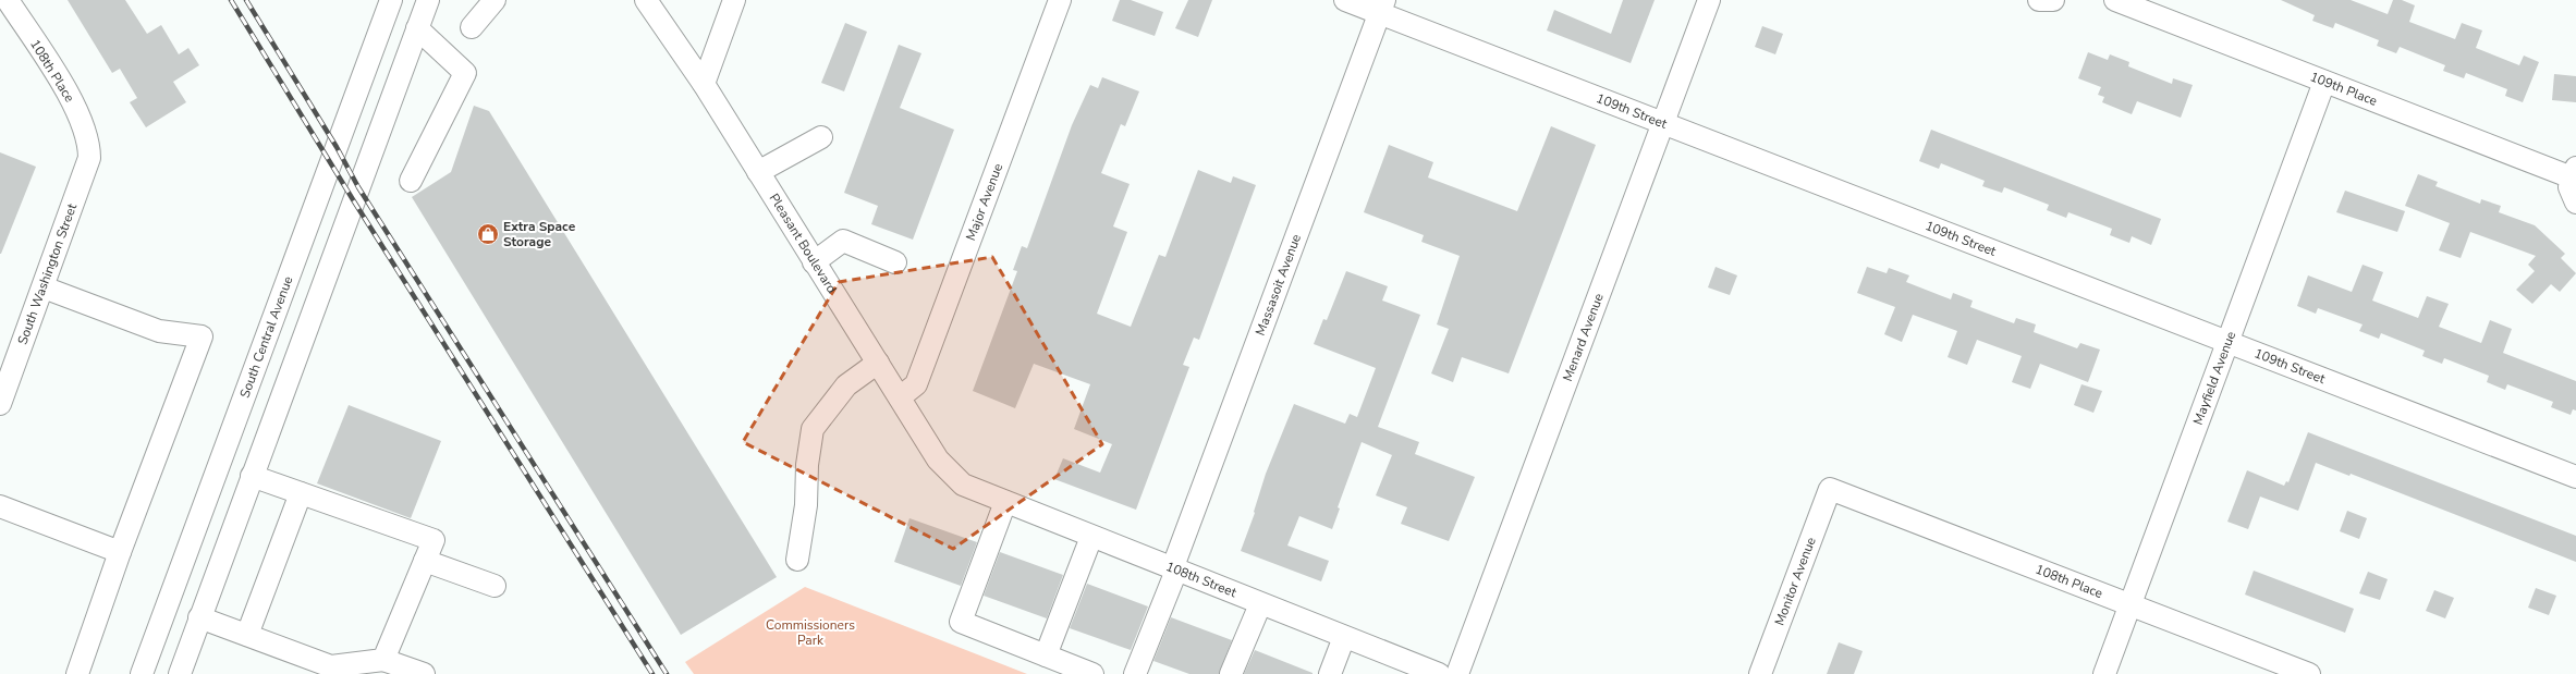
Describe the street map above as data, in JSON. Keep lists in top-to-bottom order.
{
  "streets": {
    "street": [
      "108th Place",
      "109th Place",
      "109th Street",
      "Major Avenue",
      "Pleasant Boulevard",
      "South Washington Street",
      "Massasoit Avenue",
      "South Central Avenue",
      "Menard Avenue",
      "Mayfield Avenue",
      "108th Street",
      "Monitor Avenue"
    ]
  },
  "crossings": [
    ["108th Place", "South Washington Street"],
    ["108th Place", "Mayfield Avenue"],
    ["108th Place", "Monitor Avenue"],
    ["109th Place", "Mayfield Avenue"],
    ["109th Street", "Massasoit Avenue"],
    ["109th Street", "Menard Avenue"],
    ["109th Street", "Mayfield Avenue"],
    ["Major Avenue", "Pleasant Boulevard"],
    ["Pleasant Boulevard", "108th Street"],
    ["Massasoit Avenue", "108th Street"]
  ],
  "parks": ["Commissioners Park"],
  "places": {
    "shop": ["Extra Space Storage"]
  }
}
